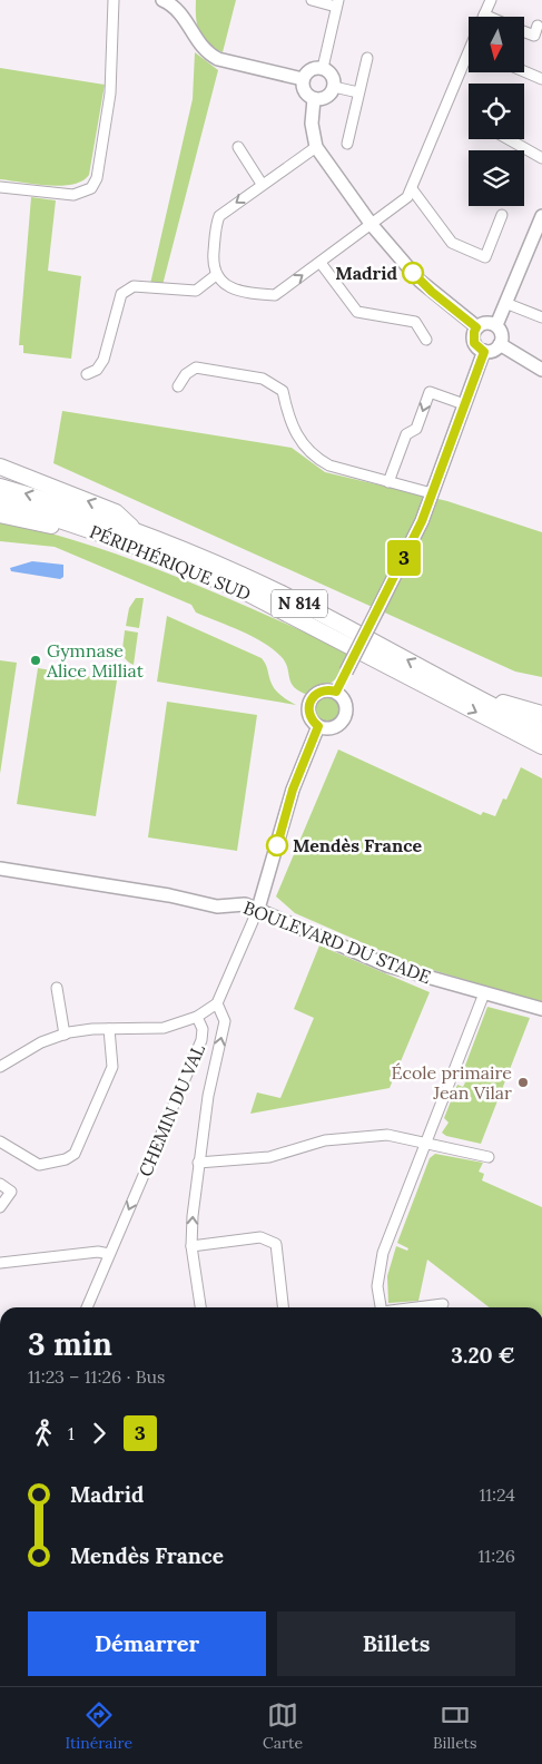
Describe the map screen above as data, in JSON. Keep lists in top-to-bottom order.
{
  "streets": {
    "highway": ["PÉRIPHÉRIQUE SUD", "N 814"],
    "street": ["BOULEVARD DU STADE", "CHEMIN DU VAL"]
  },
  "crossings": [
    ["PÉRIPHÉRIQUE SUD", "N 814"]
  ],
  "places": [
    "Madrid",
    "Gymnase Alice Milliat",
    "Mendès France",
    "École primaire Jean Vilar"
  ],
  "lines": ["bus line 3"],
  "north": "bottom",
  "page": {
    "on_map": "3",
    "heading": ["3 min", "11:23 – 11:26 · Bus", "3.20 €"],
    "legs": ["1", "3"],
    "list": [
      {
        "name": "Madrid",
        "value": "11:24"
      },
      {
        "name": "Mendès France",
        "value": "11:26"
      }
    ],
    "buttons": ["Démarrer", "Billets"],
    "tabs": ["Itinéraire", "Carte", "Billets"]
  }
}
